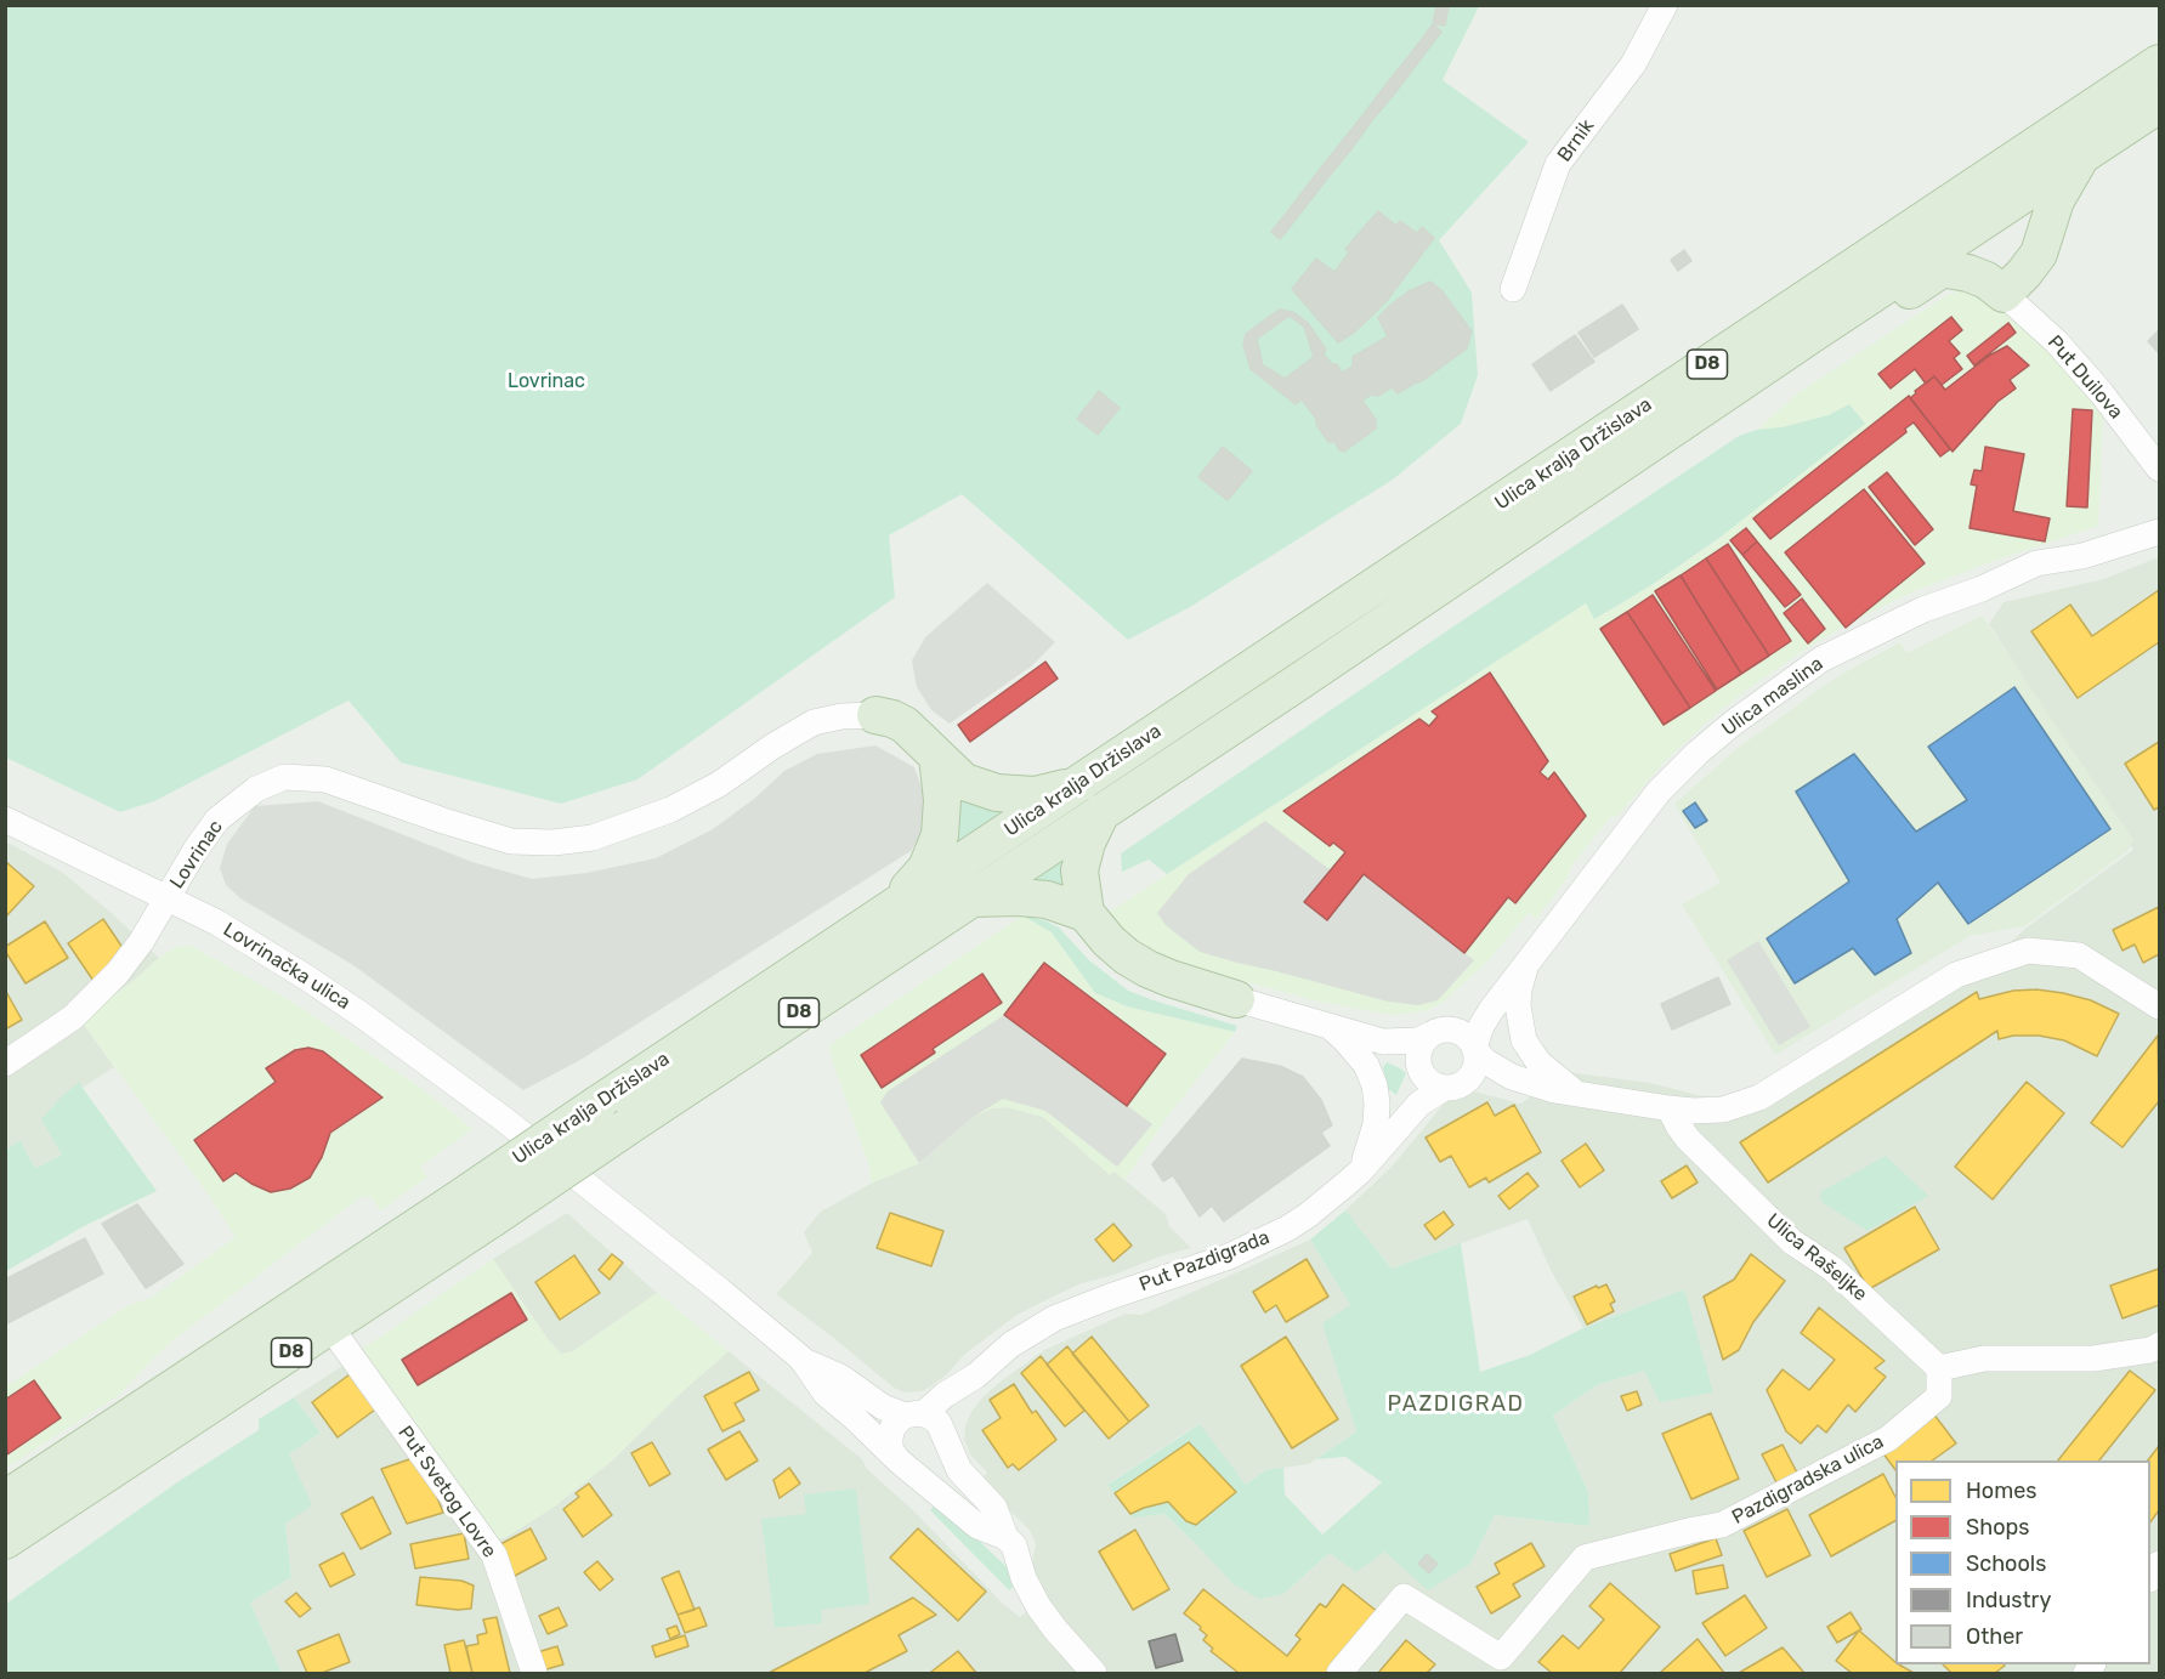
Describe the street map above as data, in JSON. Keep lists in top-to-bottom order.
{
  "streets": {
    "highway": ["D8", "Ulica kralja Držislava"],
    "street": [
      "Brnik",
      "Put Duilova",
      "Ulica maslina",
      "Lovrinac",
      "Lovrinačka ulica",
      "Ulica Rašeljke",
      "Put Pazdigrada",
      "Pazdigradska ulica",
      "Put Svetog Lovre"
    ]
  },
  "crossings": [
    ["D8", "Ulica kralja Držislava"],
    ["Ulica kralja Držislava", "Put Svetog Lovre"],
    ["Ulica maslina", "Put Pazdigrada"],
    ["Lovrinac", "Lovrinačka ulica"],
    ["Ulica Rašeljke", "Put Pazdigrada"],
    ["Ulica Rašeljke", "Pazdigradska ulica"]
  ],
  "districts": ["PAZDIGRAD"],
  "parks": ["Lovrinac"],
  "legend": [
    "Homes",
    "Shops",
    "Schools",
    "Industry",
    "Other"
  ]
}
